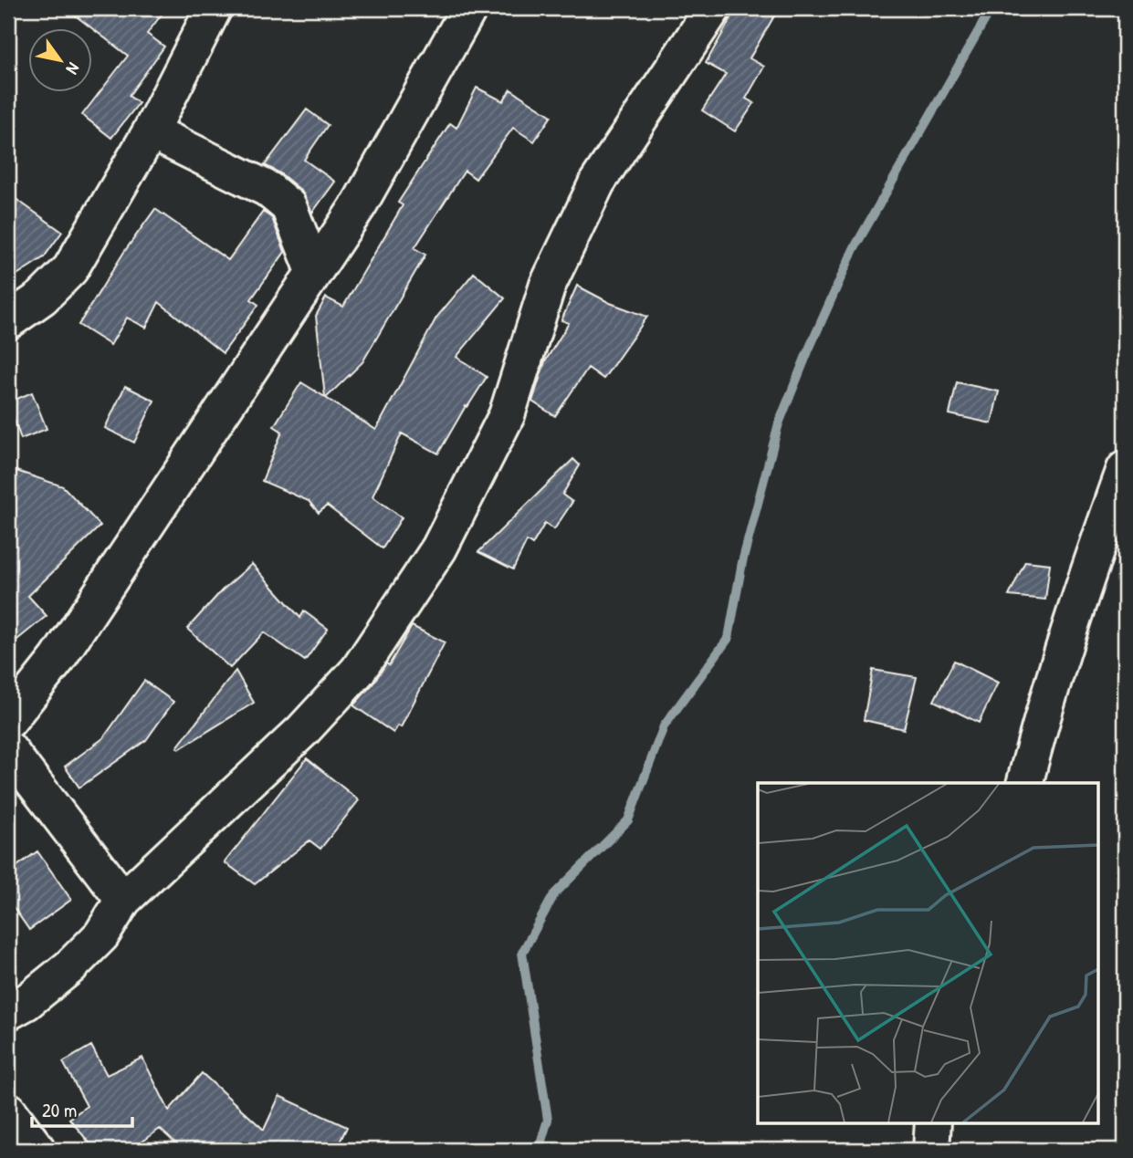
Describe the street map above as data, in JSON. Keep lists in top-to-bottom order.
{
  "scale_bar": "20 m",
  "north": "bottom right"
}
